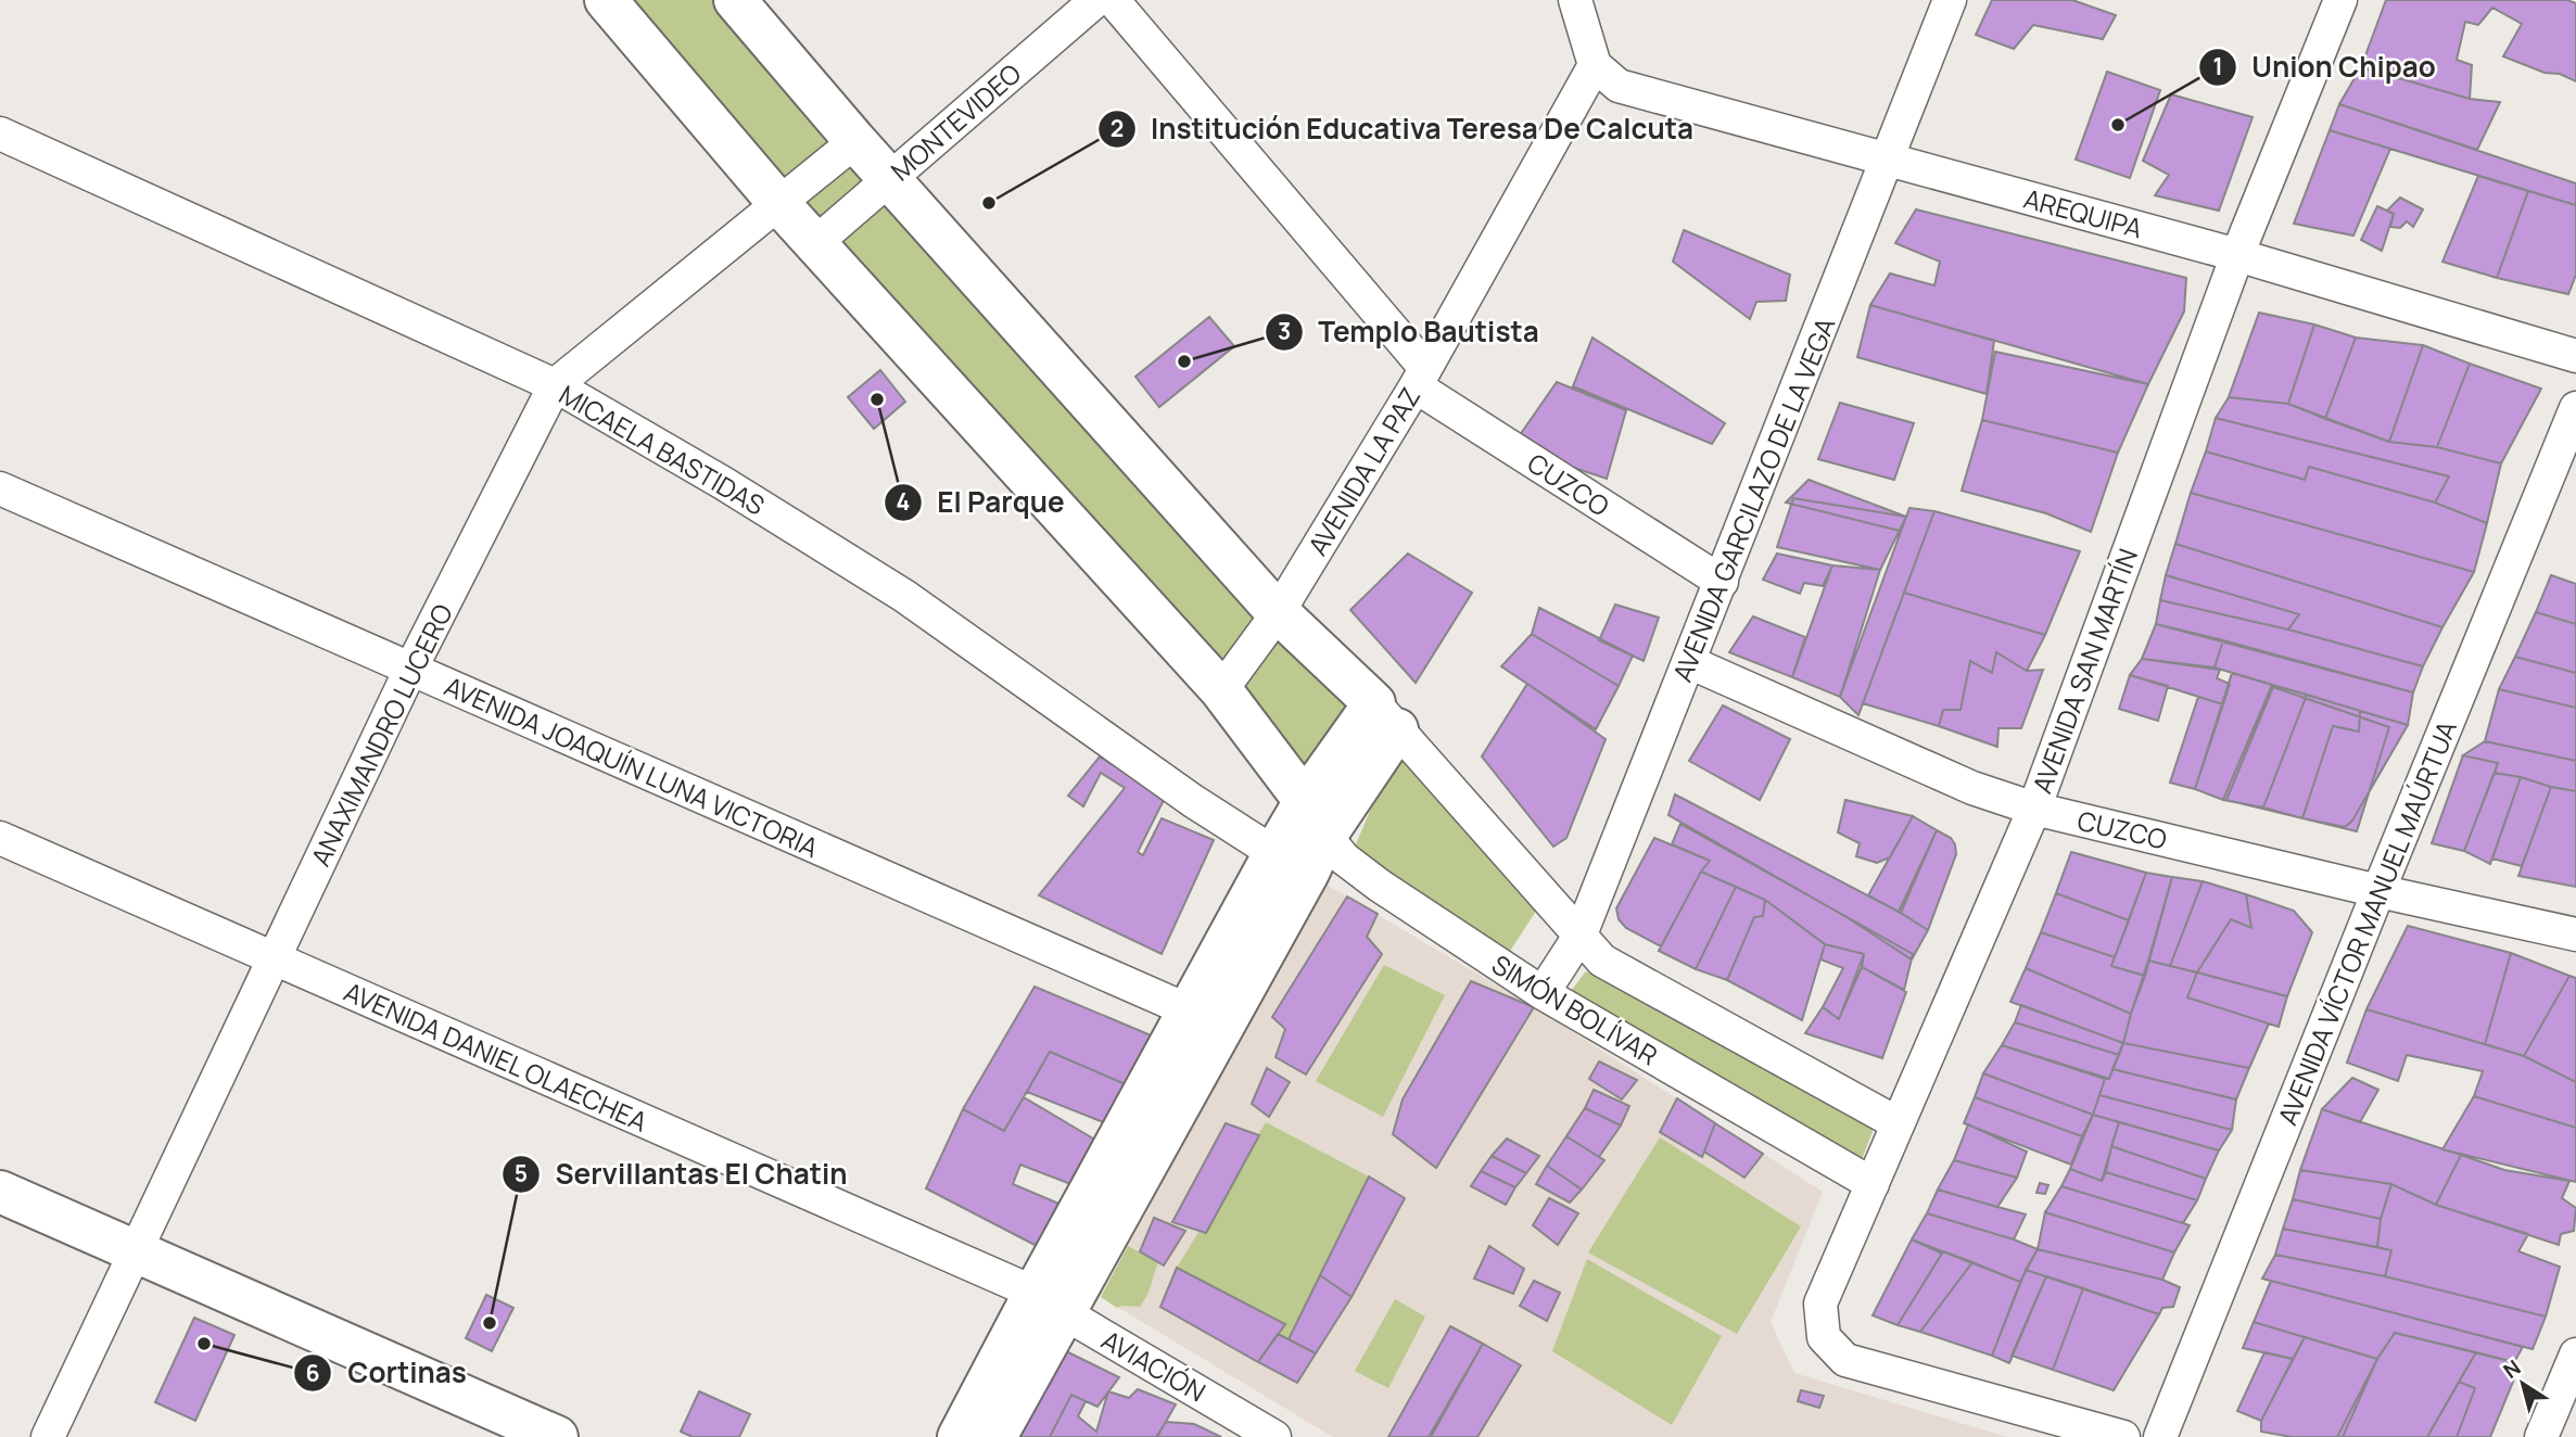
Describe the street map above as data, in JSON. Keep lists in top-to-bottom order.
{
  "streets": {
    "street": [
      "MONTEVIDEO",
      "AREQUIPA",
      "MICAELA BASTIDAS",
      "AVENIDA LA PAZ",
      "CUZCO",
      "AVENIDA GARCILAZO DE LA VEGA",
      "AVENIDA SAN MARTÍN",
      "ANAXIMANDRO LUCERO",
      "AVENIDA JOAQUÍN LUNA VICTORIA",
      "AVENIDA VÍCTOR MANUEL MAÚRTUA",
      "SIMÓN BOLÍVAR",
      "AVENIDA DANIEL OLAECHEA",
      "AVIACIÓN"
    ]
  },
  "crossings": [
    ["AREQUIPA", "AVENIDA LA PAZ"],
    ["AREQUIPA", "AVENIDA GARCILAZO DE LA VEGA"],
    ["AREQUIPA", "AVENIDA SAN MARTÍN"],
    ["MICAELA BASTIDAS", "ANAXIMANDRO LUCERO"],
    ["AVENIDA LA PAZ", "CUZCO"],
    ["CUZCO", "AVENIDA GARCILAZO DE LA VEGA"],
    ["CUZCO", "AVENIDA SAN MARTÍN"],
    ["CUZCO", "AVENIDA VÍCTOR MANUEL MAÚRTUA"],
    ["AVENIDA GARCILAZO DE LA VEGA", "SIMÓN BOLÍVAR"],
    ["AVENIDA SAN MARTÍN", "SIMÓN BOLÍVAR"],
    ["ANAXIMANDRO LUCERO", "AVENIDA JOAQUÍN LUNA VICTORIA"],
    ["ANAXIMANDRO LUCERO", "AVENIDA DANIEL OLAECHEA"],
    ["AVENIDA DANIEL OLAECHEA", "AVIACIÓN"]
  ],
  "places": [
    "Union Chipao",
    "Institución Educativa Teresa De Calcuta",
    "Templo Bautista",
    "El Parque",
    "Servillantas El Chatin",
    "Cortinas"
  ],
  "north": "top left"
}
